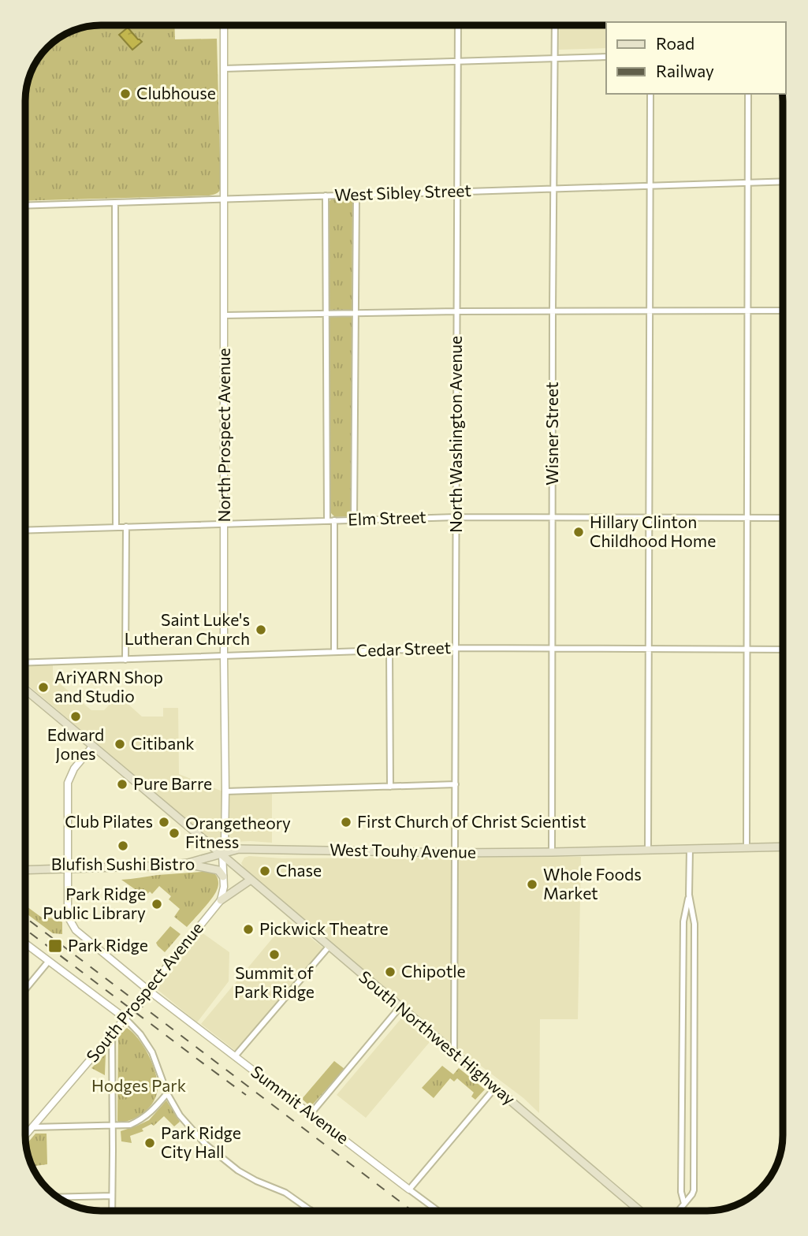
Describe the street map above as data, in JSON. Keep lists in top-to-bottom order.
{
  "streets": {
    "main road": ["West Touhy Avenue", "South Northwest Highway"],
    "street": [
      "West Sibley Street",
      "Wisner Street",
      "North Washington Avenue",
      "North Prospect Avenue",
      "Elm Street",
      "Cedar Street",
      "South Prospect Avenue",
      "Summit Avenue"
    ]
  },
  "crossings": [
    ["West Sibley Street", "Wisner Street"],
    ["West Sibley Street", "North Washington Avenue"],
    ["West Sibley Street", "North Prospect Avenue"],
    ["Wisner Street", "Elm Street"],
    ["Wisner Street", "Cedar Street"],
    ["Wisner Street", "West Touhy Avenue"],
    ["North Washington Avenue", "Elm Street"],
    ["North Washington Avenue", "Cedar Street"],
    ["North Washington Avenue", "West Touhy Avenue"],
    ["North Washington Avenue", "South Northwest Highway"],
    ["North Prospect Avenue", "Elm Street"],
    ["North Prospect Avenue", "Cedar Street"],
    ["North Prospect Avenue", "West Touhy Avenue"],
    ["North Prospect Avenue", "South Northwest Highway"],
    ["West Touhy Avenue", "South Northwest Highway"],
    ["West Touhy Avenue", "Summit Avenue"],
    ["South Prospect Avenue", "Summit Avenue"],
    ["South Northwest Highway", "Summit Avenue"]
  ],
  "parks": ["Hodges Park"],
  "places": {
    "other": [
      "Clubhouse",
      "Hillary Clinton Childhood Home",
      "Saint Luke's Lutheran Church",
      "AriYARN Shop and Studio",
      "Edward Jones",
      "Citibank",
      "Pure Barre",
      "Club Pilates",
      "First Church of Christ Scientist",
      "Orangetheory Fitness",
      "Blufish Sushi Bistro",
      "Chase",
      "Whole Foods Market",
      "Park Ridge Public Library",
      "Pickwick Theatre",
      "Summit of Park Ridge",
      "Chipotle",
      "Park Ridge City Hall"
    ],
    "transit": ["Park Ridge"]
  },
  "legend": ["Road", "Railway"]
}
